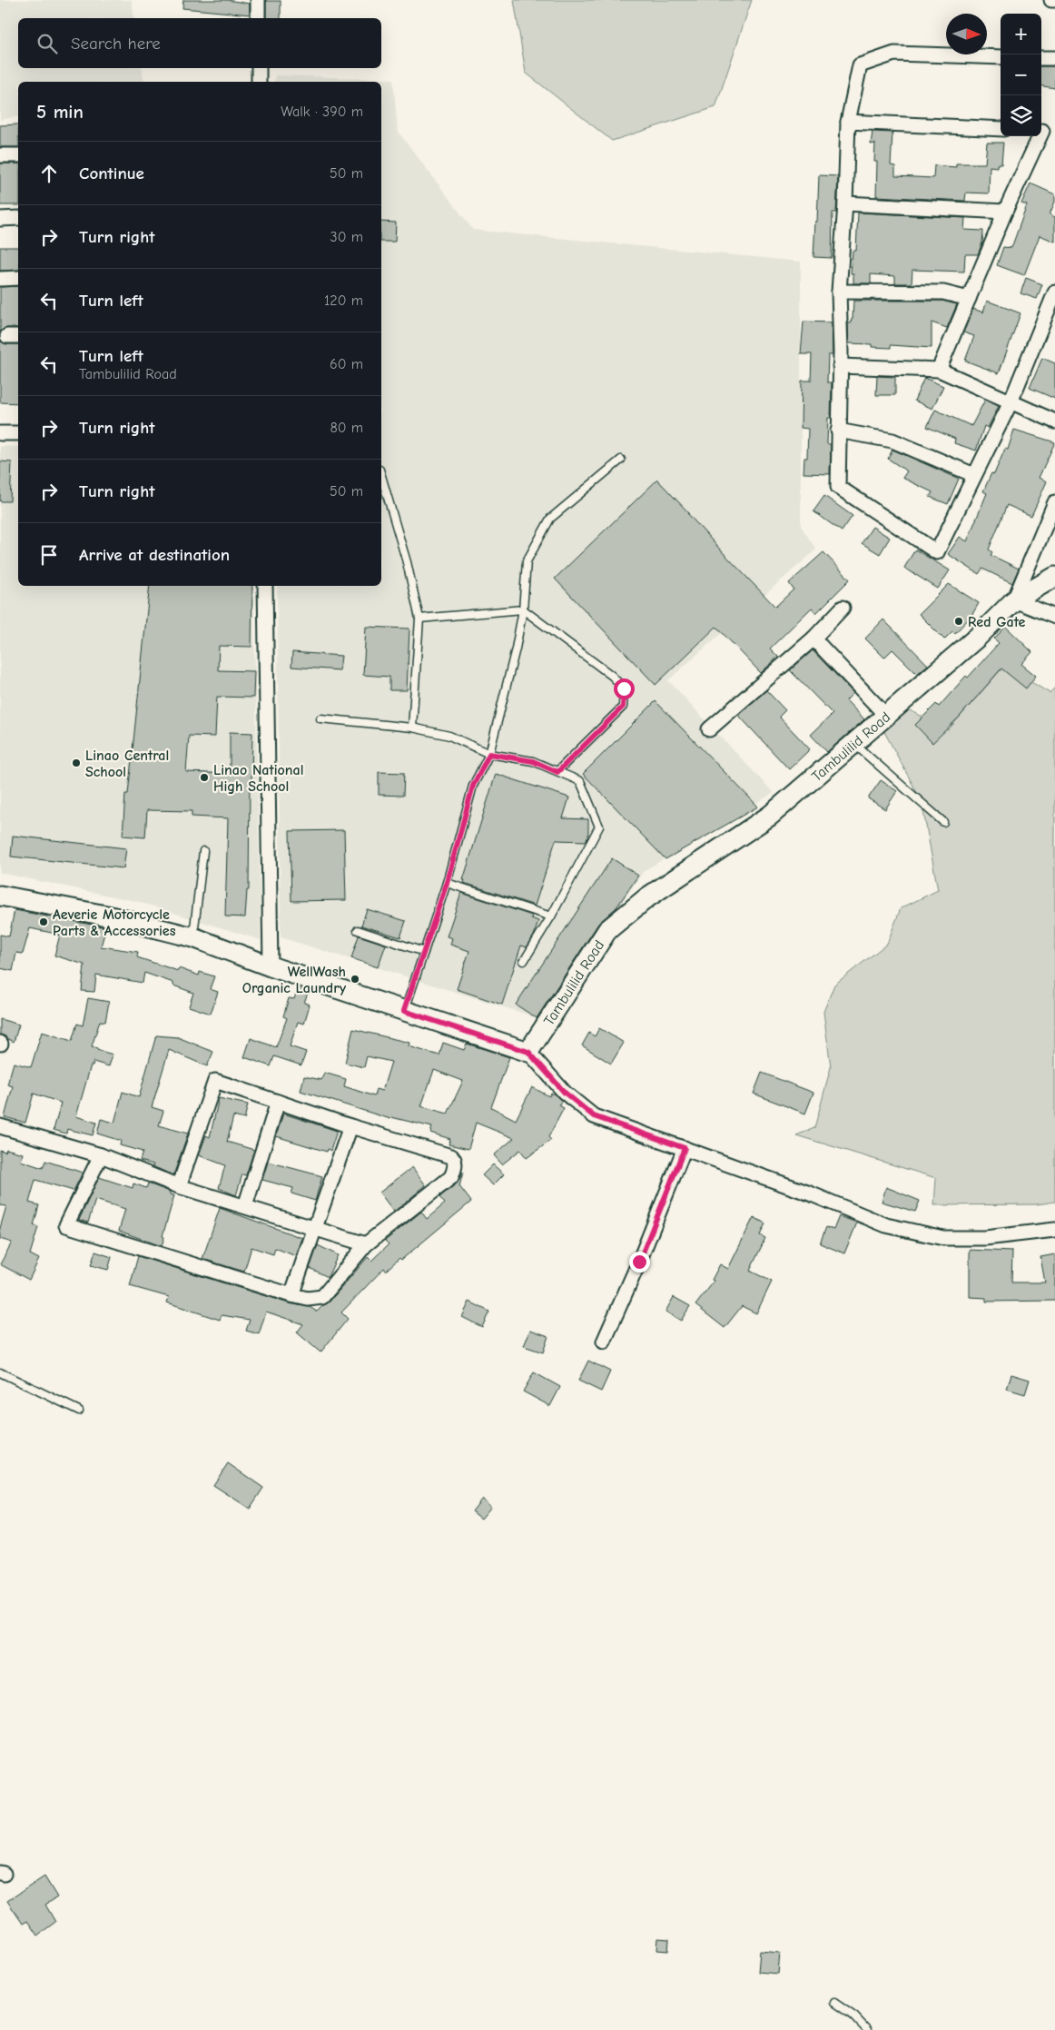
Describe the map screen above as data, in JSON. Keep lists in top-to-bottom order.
{
  "streets": {
    "street": ["Tambulilid Road"]
  },
  "places": [
    "Red Gate",
    "Linao Central School",
    "Linao National High School",
    "Aeverie Motorcycle Parts & Accessories",
    "WellWash Organic Laundry"
  ],
  "north": "right",
  "page": {
    "map_buttons": ["+", "−"],
    "search": "Search here",
    "heading": ["5 min", "Walk · 390 m"],
    "list": [
      ["Continue", "50 m"],
      ["Turn right", "30 m"],
      ["Turn left", "120 m"],
      ["Turn left", "Tambulilid Road", "60 m"],
      ["Turn right", "80 m"],
      ["Turn right", "50 m"],
      "Arrive at destination"
    ]
  }
}
